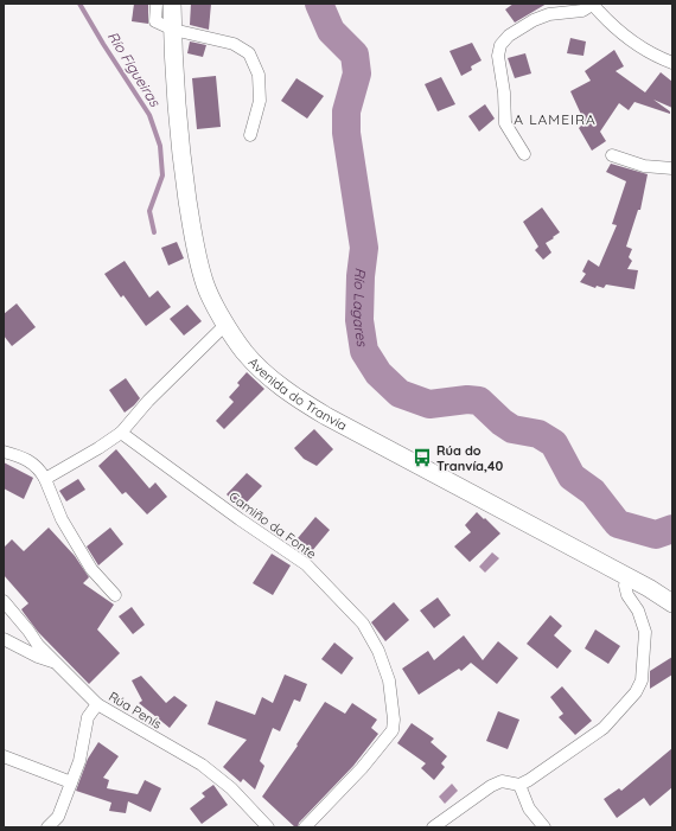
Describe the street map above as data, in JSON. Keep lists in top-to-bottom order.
{
  "streets": {
    "main road": ["Avenida do Tranvia"],
    "street": ["Camiño da Fonte", "Rúa Penís"]
  },
  "districts": ["A LAMEIRA"],
  "water": ["Río Figueiras", "Río Lagares"],
  "places": {
    "bus stop": ["Rúa do Tranvía,40"]
  }
}
